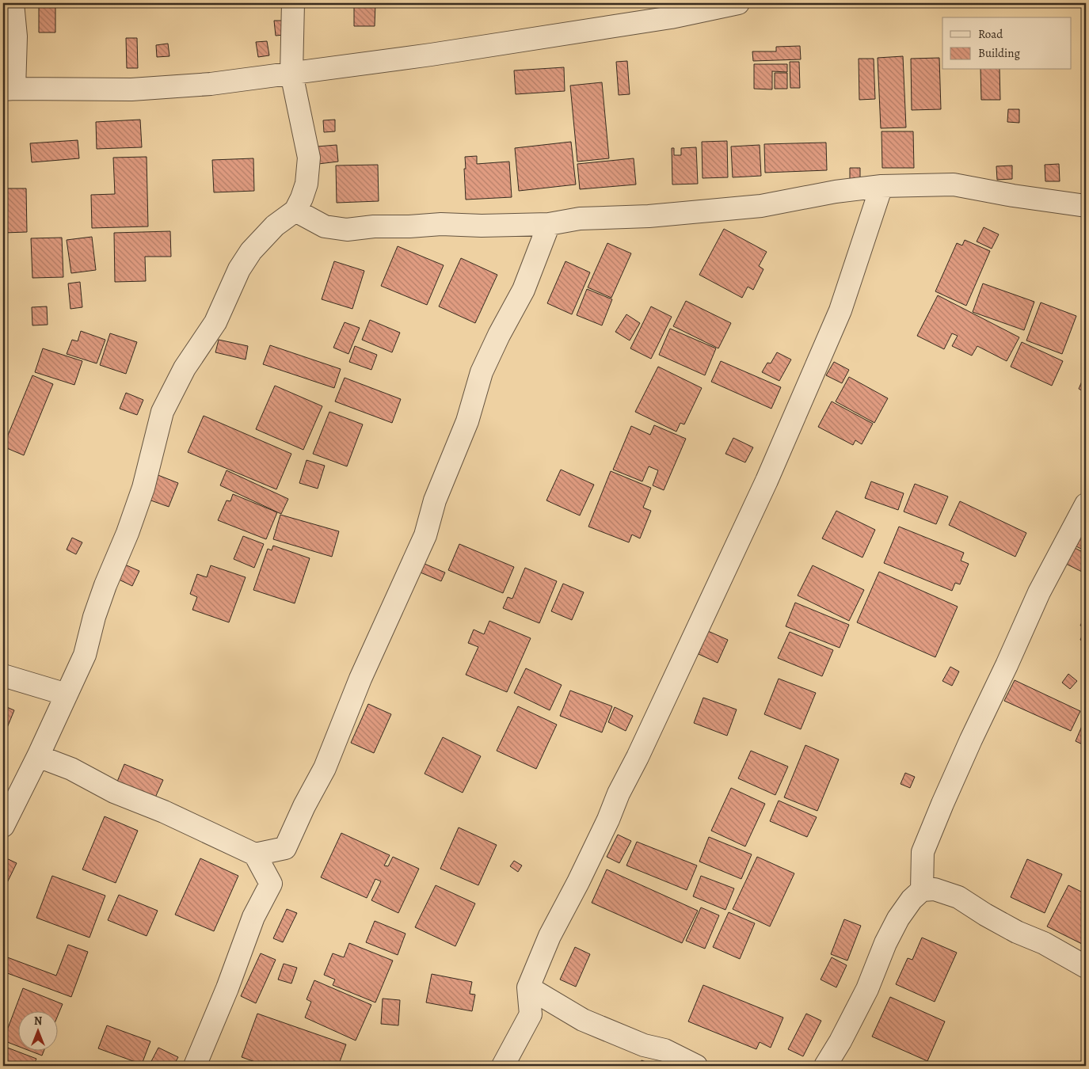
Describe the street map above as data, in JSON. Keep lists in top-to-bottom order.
{
  "legend": ["Road", "Building"],
  "north": "top"
}
